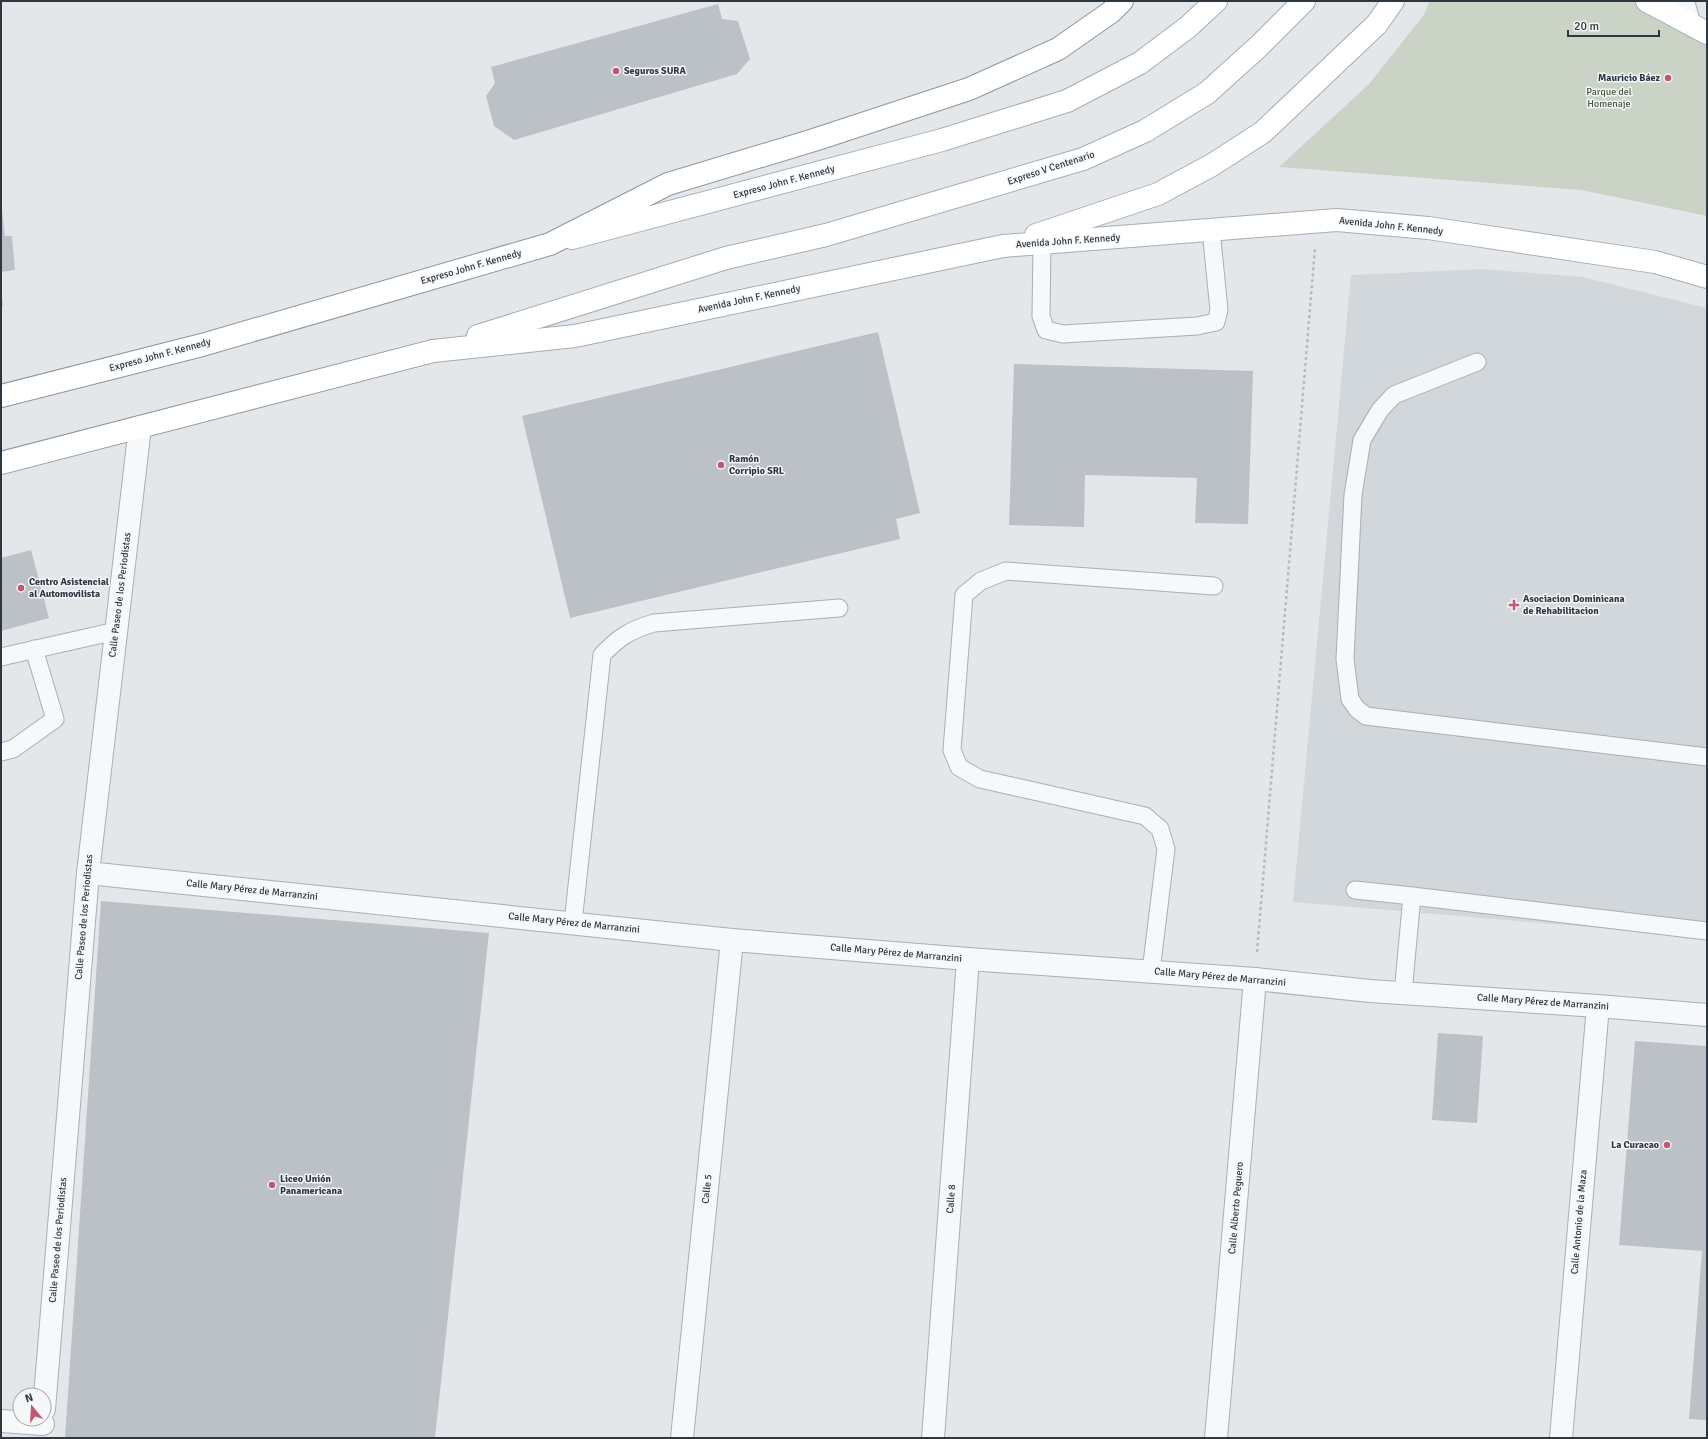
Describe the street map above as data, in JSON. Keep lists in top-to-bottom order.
{
  "streets": {
    "main road": ["Expreso V Centenario", "Expreso John F. Kennedy", "Avenida John F. Kennedy"],
    "street": [
      "Calle Paseo de los Periodistas",
      "Calle Mary Pérez de Marranzini",
      "Calle 5",
      "Calle 8",
      "Calle Alberto Peguero",
      "Calle Antonio de la Maza"
    ]
  },
  "crossings": [
    ["Expreso V Centenario", "Avenida John F. Kennedy"],
    ["Calle Paseo de los Periodistas", "Calle Mary Pérez de Marranzini"],
    ["Calle Mary Pérez de Marranzini", "Calle 5"],
    ["Calle Mary Pérez de Marranzini", "Calle 8"],
    ["Calle Mary Pérez de Marranzini", "Calle Alberto Peguero"],
    ["Calle Mary Pérez de Marranzini", "Calle Antonio de la Maza"]
  ],
  "parks": ["Parque del Homenaje"],
  "places": {
    "other": [
      "Seguros SURA",
      "Mauricio Báez",
      "Ramón Corripio SRL",
      "Centro Asistencial al Automovilista",
      "La Curacao",
      "Liceo Unión Panamericana"
    ],
    "health": ["Asociacion Dominicana de Rehabilitacion"]
  },
  "scale_bar": "20 m",
  "north": "top"
}
